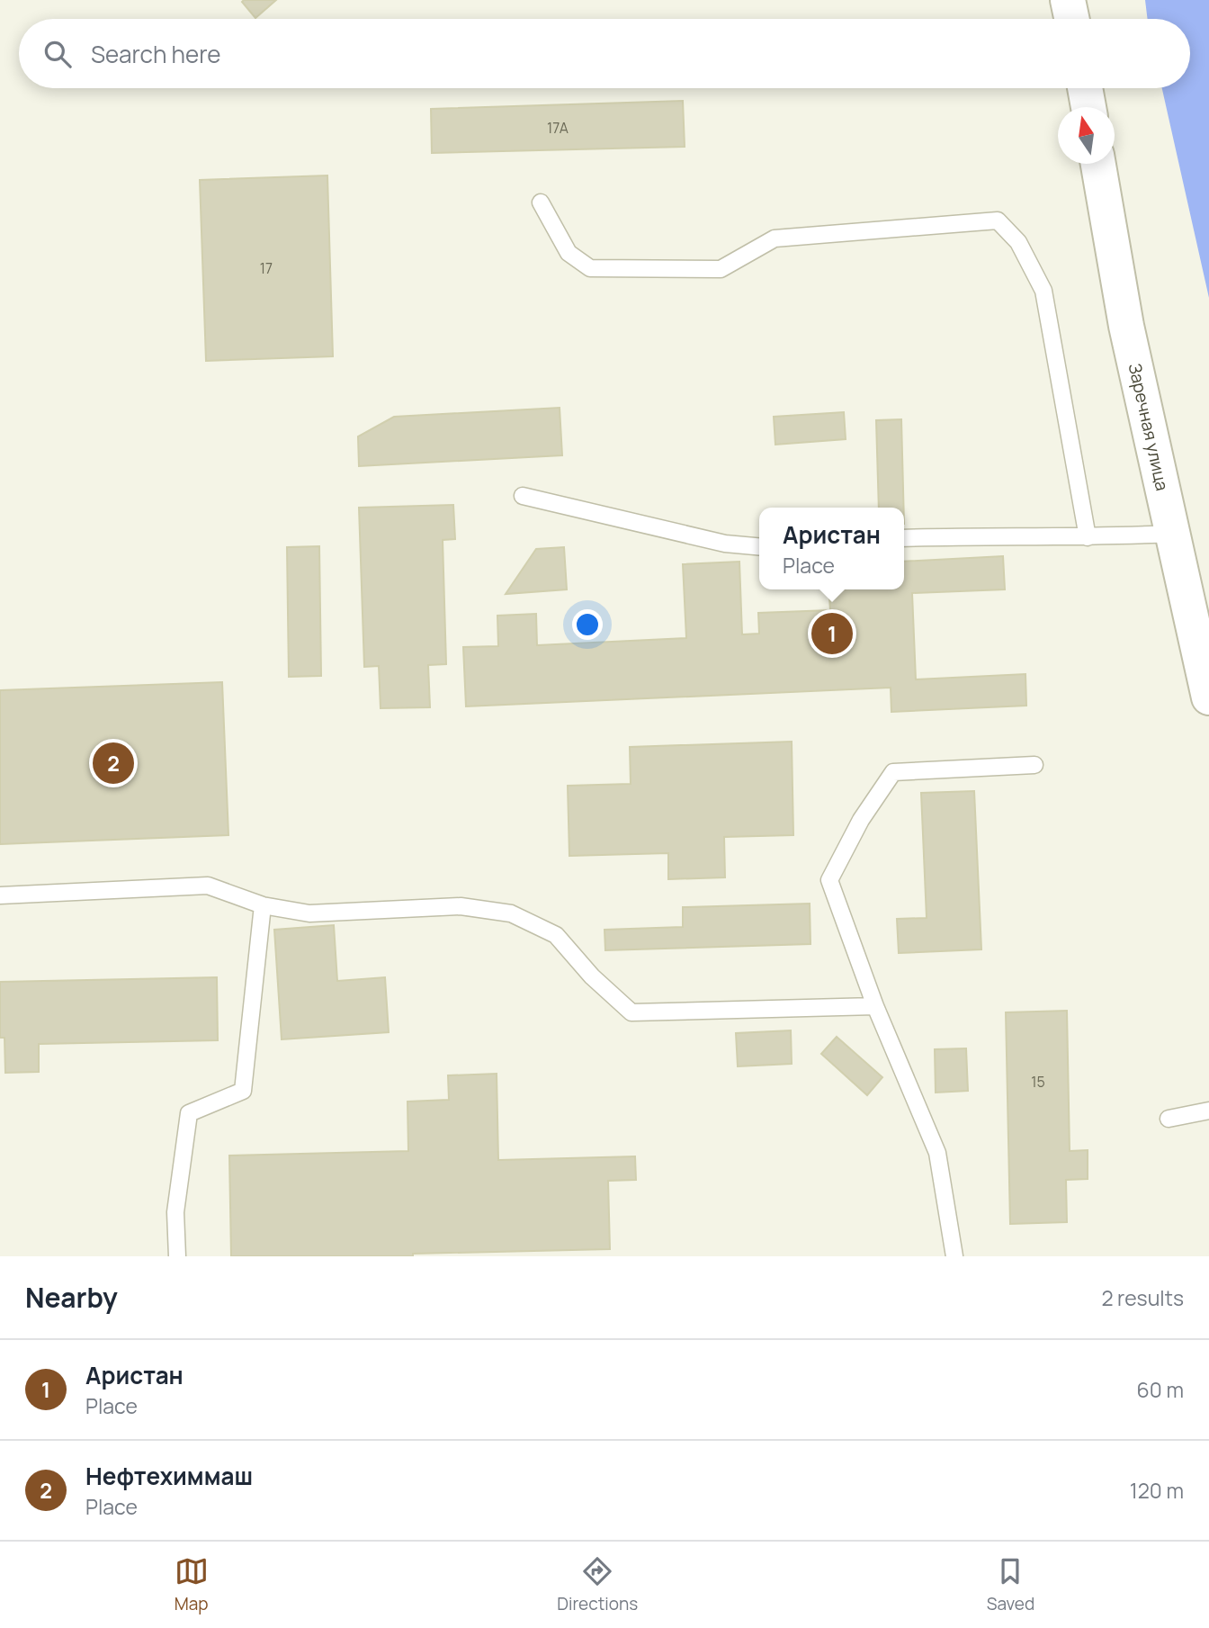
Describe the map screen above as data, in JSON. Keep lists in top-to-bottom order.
{
  "streets": {
    "street": ["Заречная улица"]
  },
  "house_numbers": ["17А", "17", "15"],
  "north": "top",
  "page": {
    "search": "Search here",
    "popup": ["Аристан", "Place"],
    "pins": ["1", "2"],
    "heading": ["Nearby", "2 results"],
    "list": [
      {
        "mark": "1",
        "name": "Аристан",
        "note": "Place",
        "value": "60 m"
      },
      {
        "mark": "2",
        "name": "Нефтехиммаш",
        "note": "Place",
        "value": "120 m"
      }
    ],
    "nav": ["Map", "Directions", "Saved"]
  }
}
